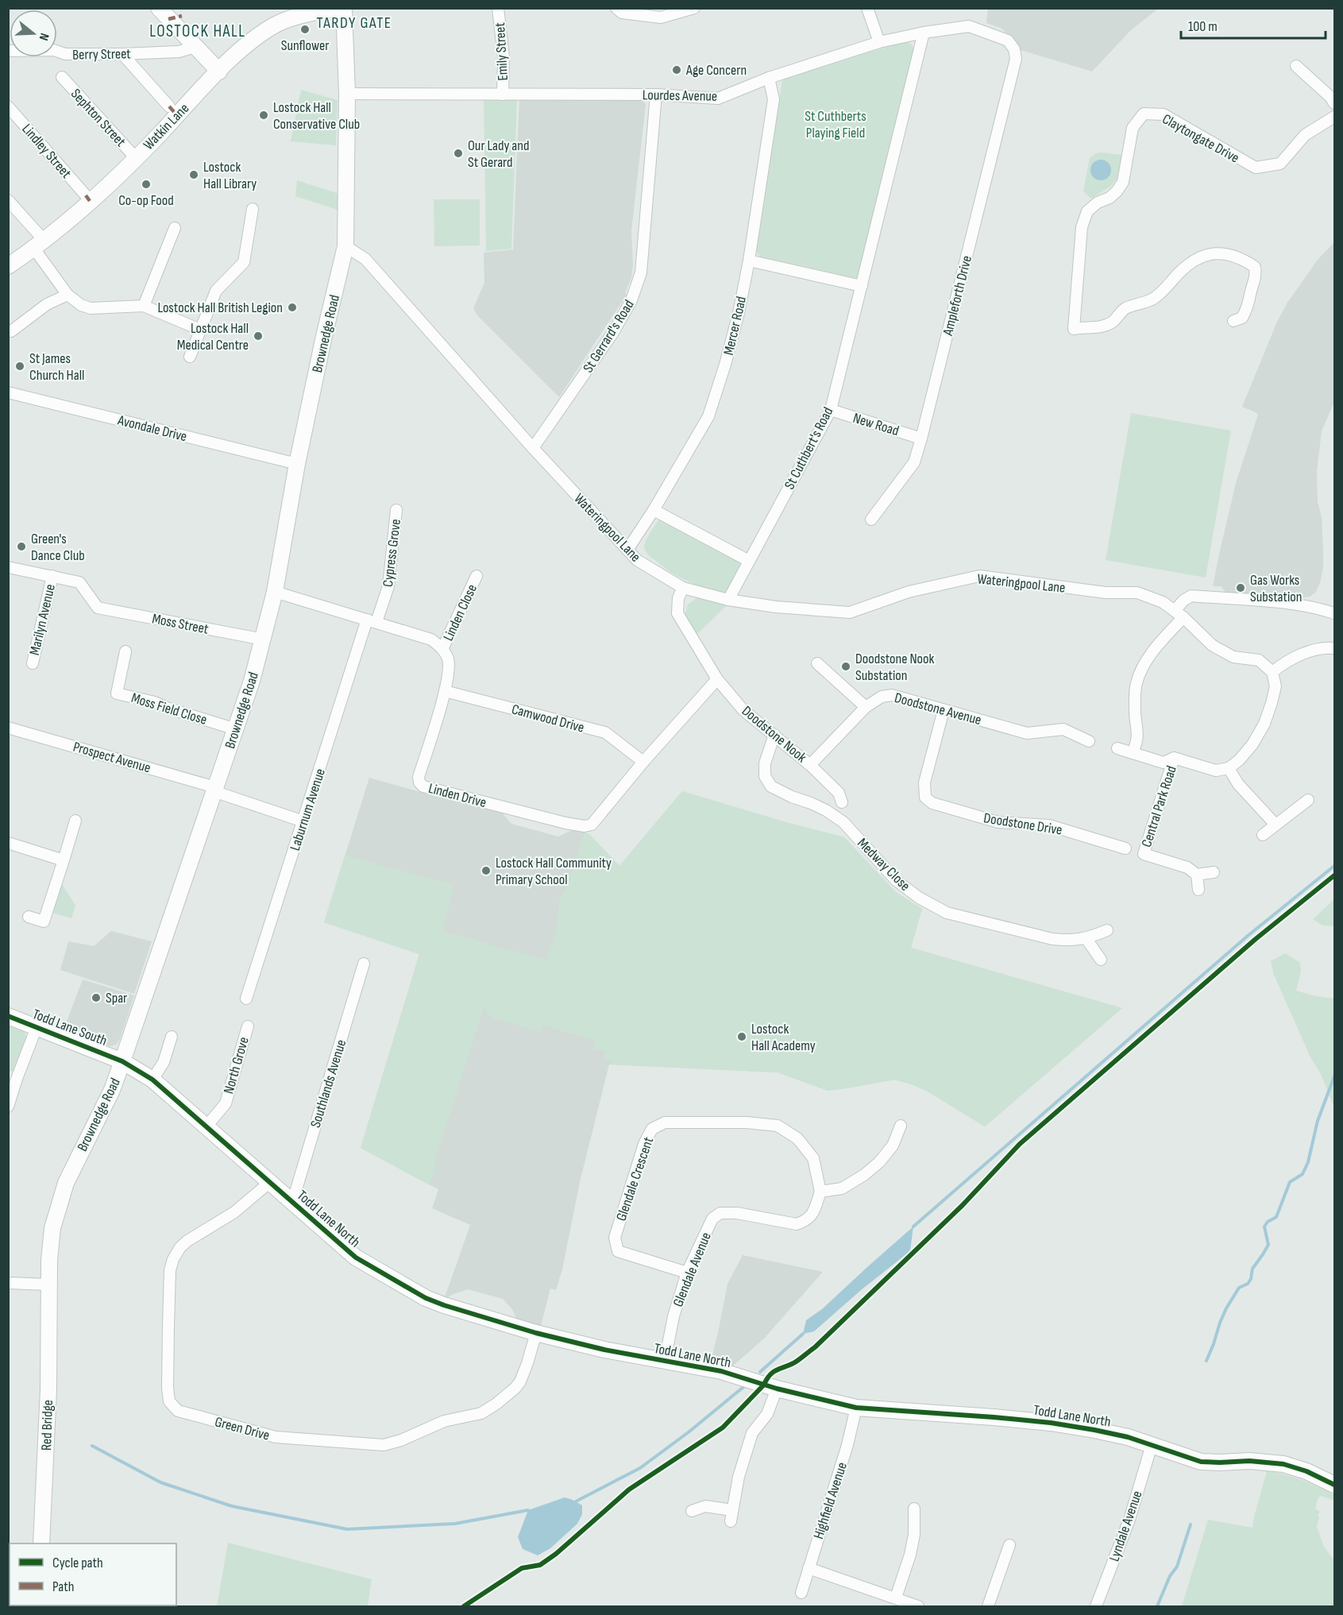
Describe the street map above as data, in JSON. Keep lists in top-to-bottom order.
{
  "streets": {
    "main road": [
      "Watkin Lane",
      "Brownedge Road",
      "Todd Lane South",
      "Todd Lane North",
      "Red Bridge"
    ],
    "street": [
      "Emily Street",
      "Berry Street",
      "Lourdes Avenue",
      "Sephton Street",
      "Claytongate Drive",
      "Lindley Street",
      "Ampleforth Drive",
      "Mercer Road",
      "St Gerrard's Road",
      "New Road",
      "Avondale Drive",
      "St Cuthbert's Road",
      "Wateringpool Lane",
      "Cypress Grove",
      "Linden Close",
      "Marilyn Avenue",
      "Moss Street",
      "Moss Field Close",
      "Doodstone Avenue",
      "Camwood Drive",
      "Doodstone Nook",
      "Prospect Avenue",
      "Linden Drive",
      "Central Park Road",
      "Laburnum Avenue",
      "Doodstone Drive",
      "Medway Close",
      "North Grove",
      "Southlands Avenue",
      "Glendale Crescent",
      "Glendale Avenue",
      "Green Drive",
      "Highfield Avenue",
      "Lyndale Avenue"
    ]
  },
  "crossings": [
    ["Emily Street", "Lourdes Avenue"],
    ["Lourdes Avenue", "Ampleforth Drive"],
    ["Lourdes Avenue", "Mercer Road"],
    ["Lourdes Avenue", "Brownedge Road"],
    ["Lourdes Avenue", "St Gerrard's Road"],
    ["Lourdes Avenue", "St Cuthbert's Road"],
    ["Sephton Street", "Watkin Lane"],
    ["Ampleforth Drive", "New Road"],
    ["Mercer Road", "Wateringpool Lane"],
    ["Brownedge Road", "Avondale Drive"],
    ["Brownedge Road", "Wateringpool Lane"],
    ["Brownedge Road", "Moss Street"],
    ["Brownedge Road", "Moss Field Close"],
    ["Brownedge Road", "Prospect Avenue"],
    ["Brownedge Road", "Todd Lane South"],
    ["Brownedge Road", "Todd Lane North"],
    ["Brownedge Road", "Red Bridge"],
    ["St Gerrard's Road", "Wateringpool Lane"],
    ["New Road", "St Cuthbert's Road"],
    ["St Cuthbert's Road", "Wateringpool Lane"],
    ["Wateringpool Lane", "Doodstone Nook"],
    ["Cypress Grove", "Laburnum Avenue"],
    ["Linden Close", "Linden Drive"],
    ["Marilyn Avenue", "Moss Street"],
    ["Doodstone Avenue", "Doodstone Nook"],
    ["Doodstone Avenue", "Doodstone Drive"],
    ["Camwood Drive", "Linden Drive"],
    ["Doodstone Nook", "Linden Drive"],
    ["Doodstone Nook", "Medway Close"],
    ["Prospect Avenue", "Laburnum Avenue"],
    ["Todd Lane South", "Todd Lane North"],
    ["North Grove", "Todd Lane North"],
    ["Southlands Avenue", "Todd Lane North"],
    ["Glendale Crescent", "Glendale Avenue"],
    ["Todd Lane North", "Glendale Avenue"],
    ["Todd Lane North", "Green Drive"],
    ["Todd Lane North", "Highfield Avenue"],
    ["Todd Lane North", "Lyndale Avenue"]
  ],
  "districts": ["TARDY GATE", "LOSTOCK HALL"],
  "parks": ["St Cuthberts Playing Field"],
  "places": [
    "Sunflower",
    "Age Concern",
    "Lostock Hall Conservative Club",
    "Our Lady and St Gerard",
    "Lostock Hall Library",
    "Co-op Food",
    "Lostock Hall British Legion",
    "Lostock Hall Medical Centre",
    "St James Church Hall",
    "Green's Dance Club",
    "Gas Works Substation",
    "Doodstone Nook Substation",
    "Lostock Hall Community Primary School",
    "Spar",
    "Lostock Hall Academy"
  ],
  "legend": ["Cycle path", "Path"],
  "scale_bar": "100 m",
  "north": "right"
}
